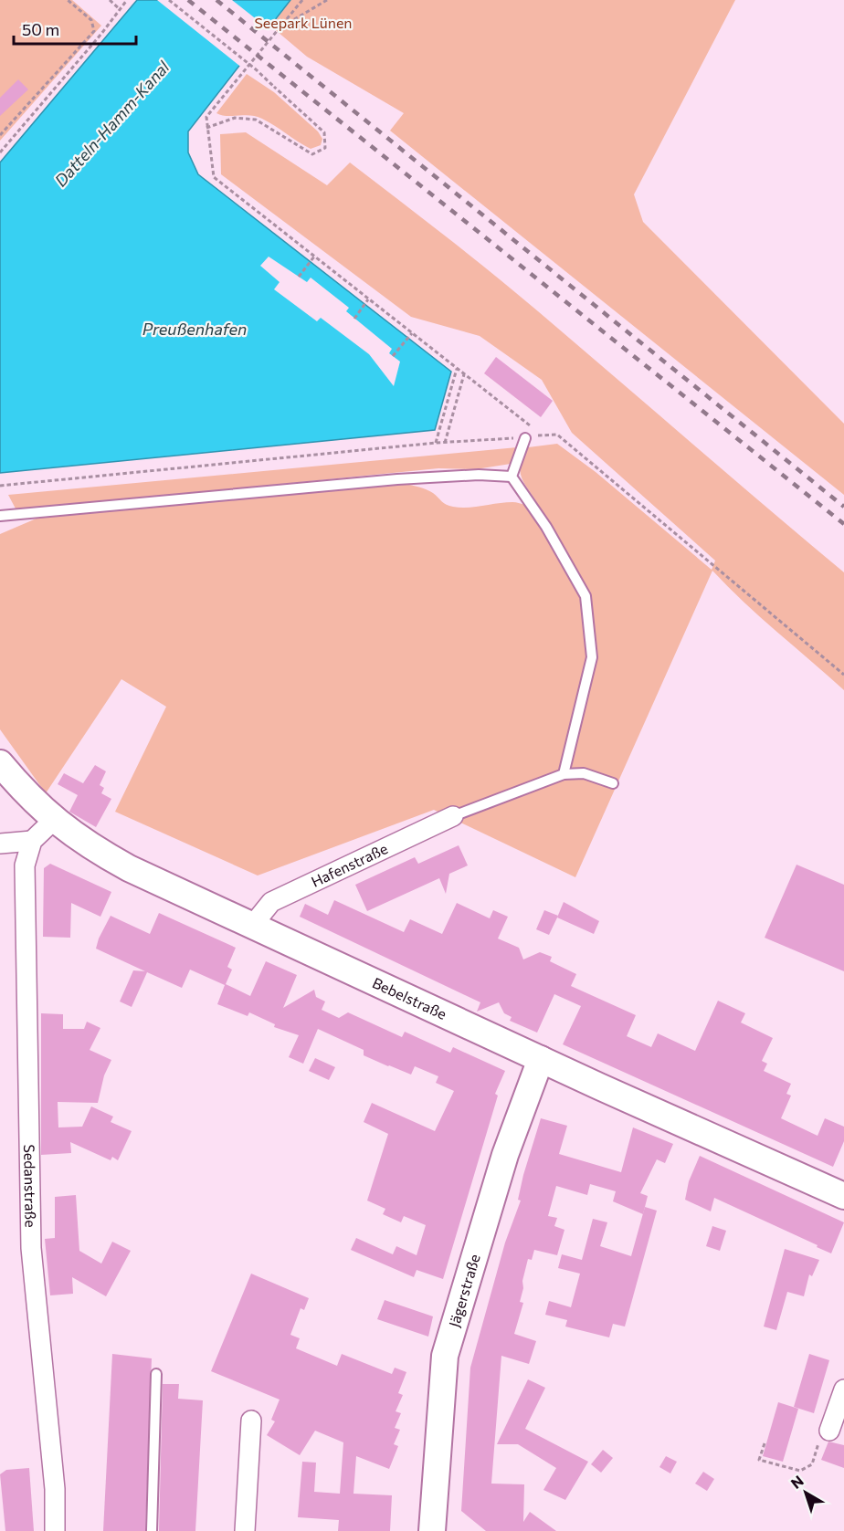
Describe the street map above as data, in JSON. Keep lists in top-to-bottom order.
{
  "streets": {
    "main road": ["Bebelstraße", "Jägerstraße"],
    "street": ["Hafenstraße", "Sedanstraße"]
  },
  "crossings": [
    ["Hafenstraße", "Bebelstraße"],
    ["Bebelstraße", "Jägerstraße"]
  ],
  "water": ["Datteln-Hamm-Kanal", "Preußenhafen"],
  "parks": ["Seepark Lünen"],
  "scale_bar": "50 m",
  "north": "top left"
}
